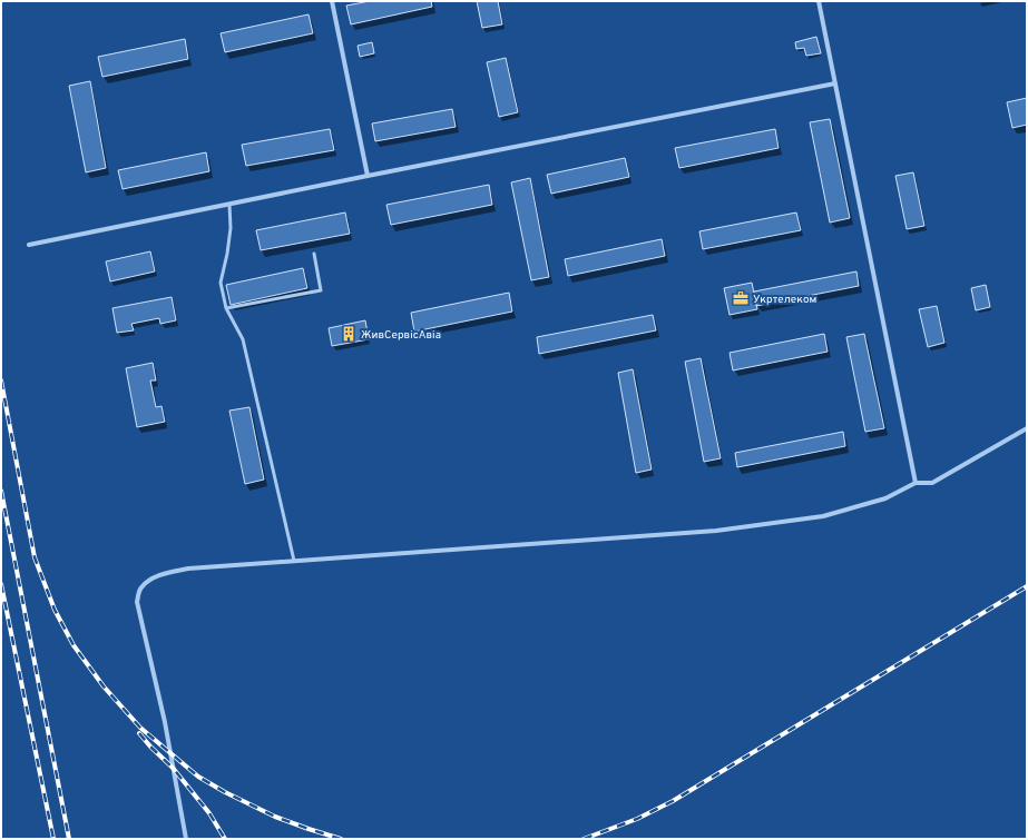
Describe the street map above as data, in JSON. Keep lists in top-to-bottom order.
{
  "places": {
    "office": ["Укртелеком"],
    "building": ["ЖивСервісАвіа"]
  }
}
